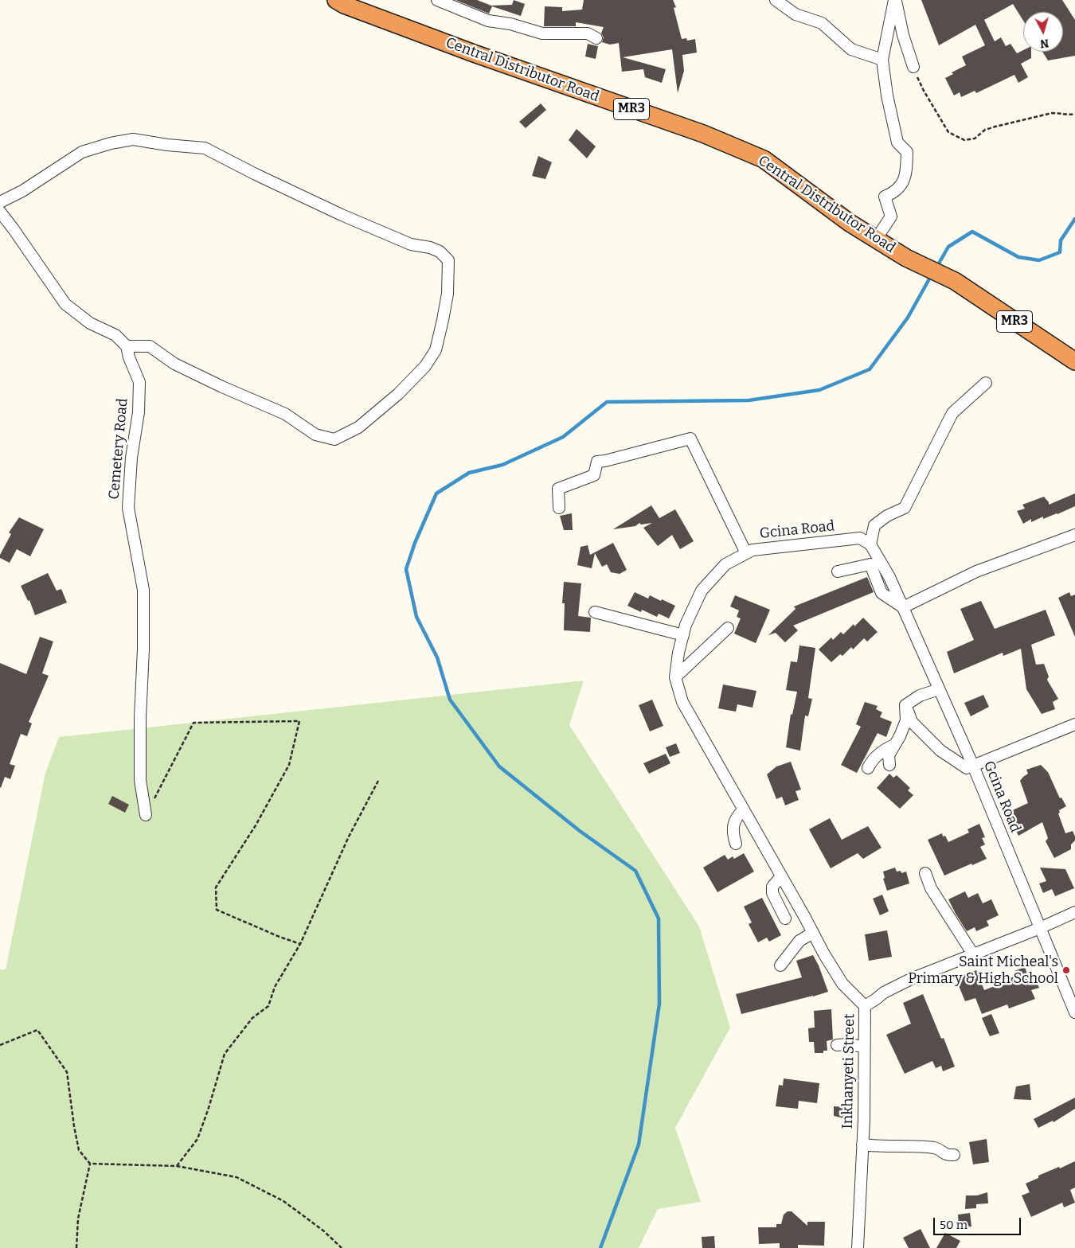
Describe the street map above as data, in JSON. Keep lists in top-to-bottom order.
{
  "streets": {
    "highway": ["Central Distributor Road", "MR3"],
    "street": ["Cemetery Road", "Gcina Road", "Inkhanyeti Street"]
  },
  "crossings": [
    ["Gcina Road", "Inkhanyeti Street"]
  ],
  "places": ["Saint Micheal's Primary & High School"],
  "scale_bar": "50 m",
  "north": "bottom"
}
